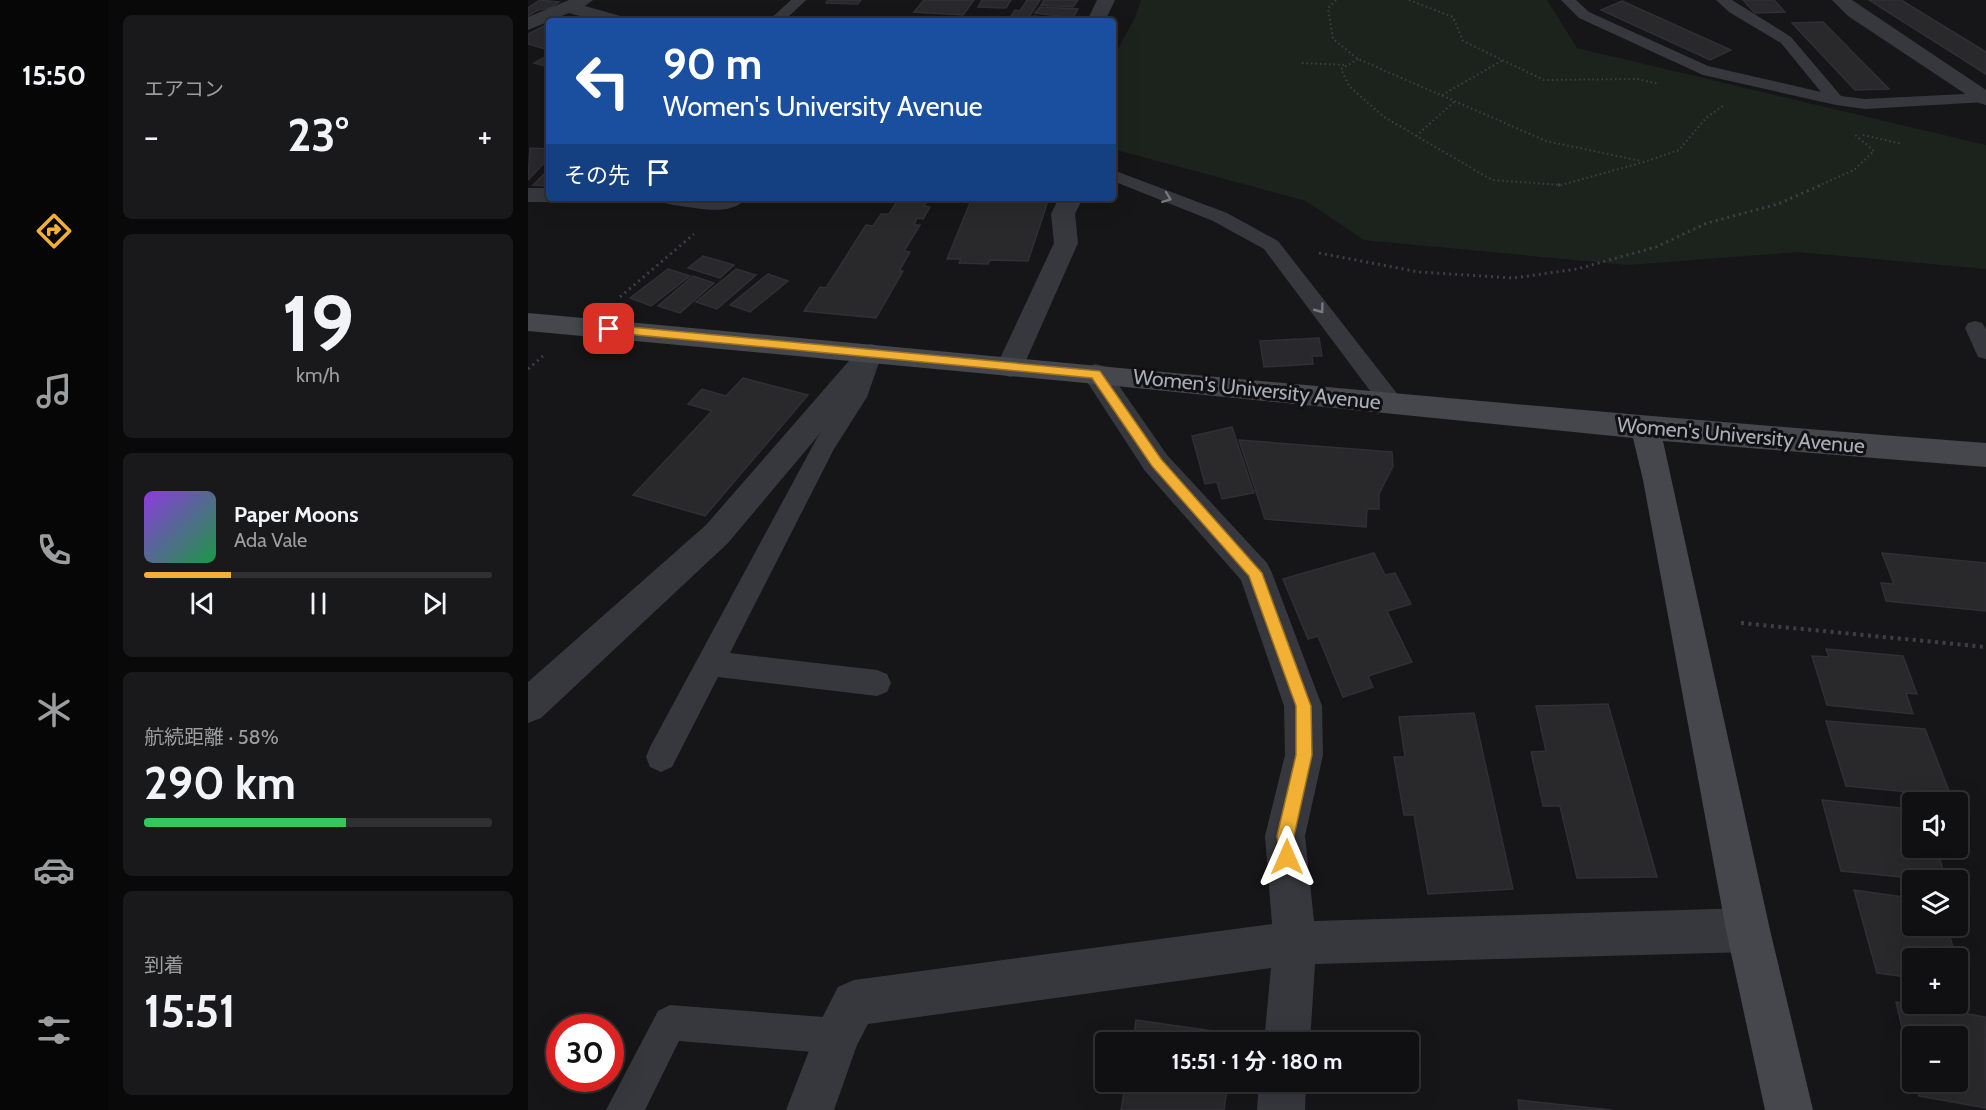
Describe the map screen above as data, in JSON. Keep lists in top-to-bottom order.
{
  "streets": {
    "street": ["Women's University Avenue"]
  },
  "page": {
    "tabs": "15:50",
    "tile": [
      "エアコン",
      ["19", "km/h"],
      ["航続距離 · 58%", "290 km"],
      ["到着", "15:51"]
    ],
    "turn": ["90 m", "Women's University Avenue"],
    "heat": ["−", "23°", "+"],
    "then": "その先",
    "song": ["Paper Moons", "Ada Vale"],
    "map_buttons": ["+", "−"],
    "limit": "30",
    "trip": "15:51 · 1 分 · 180 m"
  }
}
